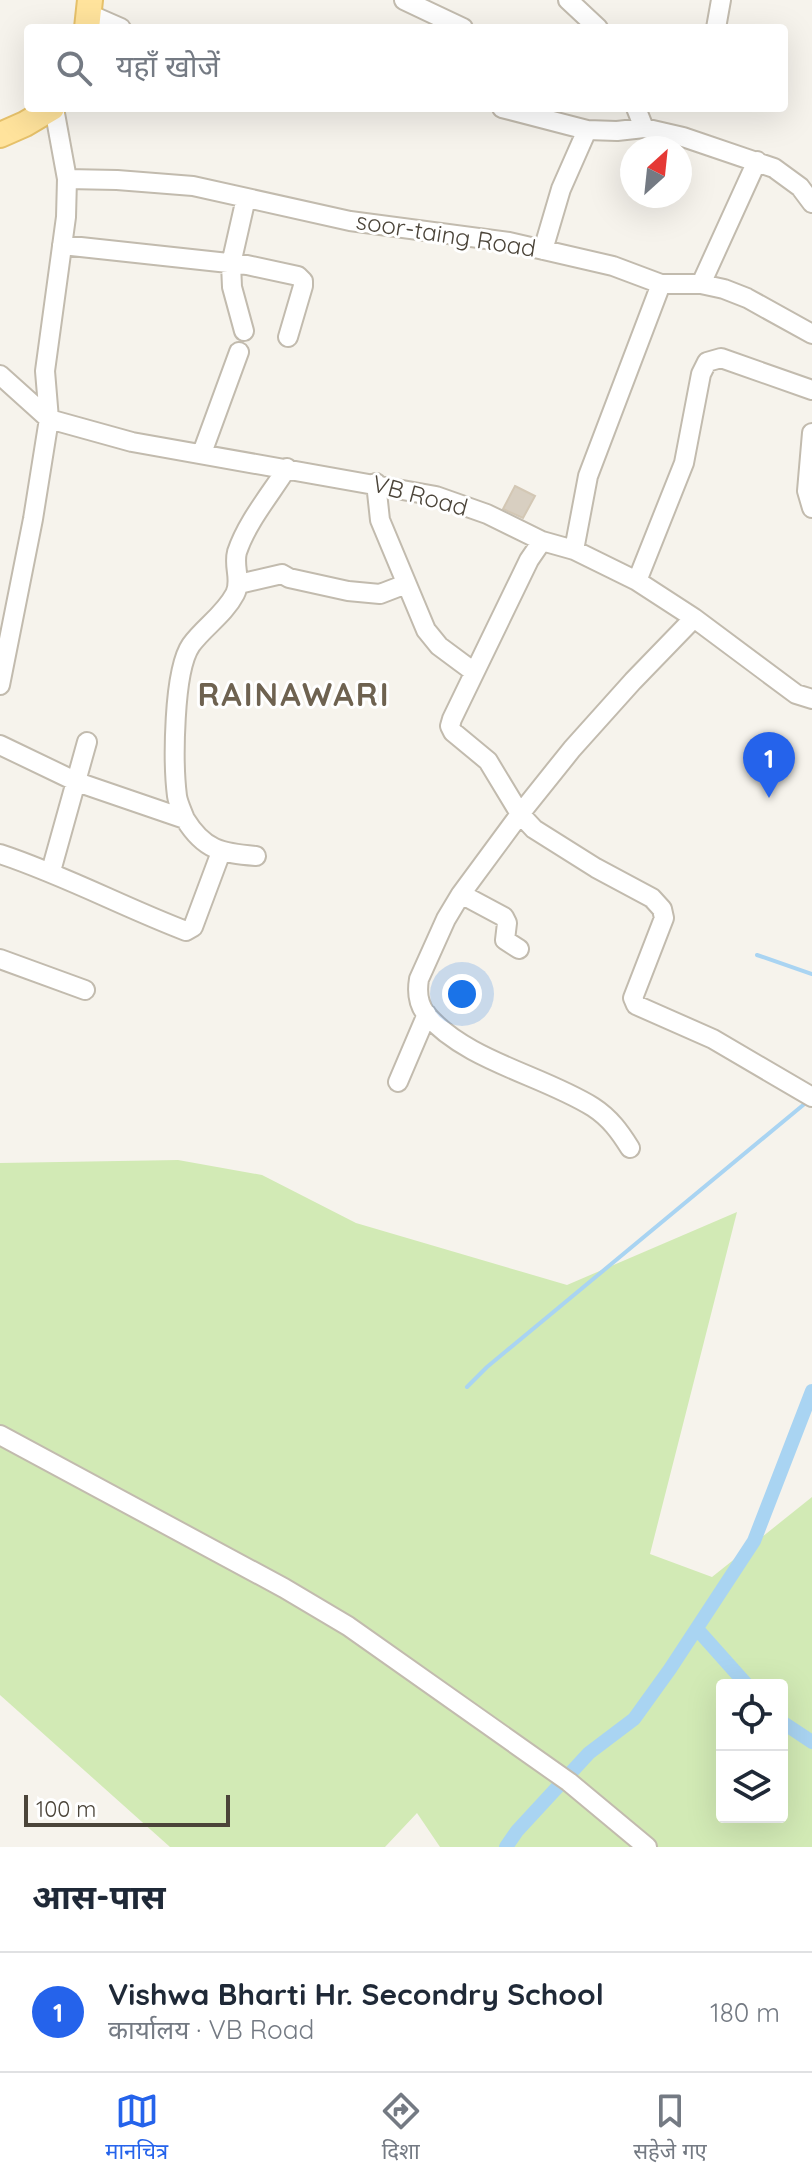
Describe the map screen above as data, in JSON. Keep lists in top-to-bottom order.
{
  "streets": {
    "street": ["soor-taing Road", "VB Road"]
  },
  "districts": ["RAINAWARI"],
  "scale_bar": "100 m",
  "north": "top right",
  "page": {
    "search": "यहाँ खोजें",
    "pins": "1",
    "scale": "100 m",
    "heading": "आस-पास",
    "list": [
      {
        "mark": "1",
        "name": "Vishwa Bharti Hr. Secondry School",
        "note": "कार्यालय · VB Road",
        "value": "180 m"
      }
    ],
    "nav": ["मानचित्र", "दिशा", "सहेजे गए"]
  }
}
